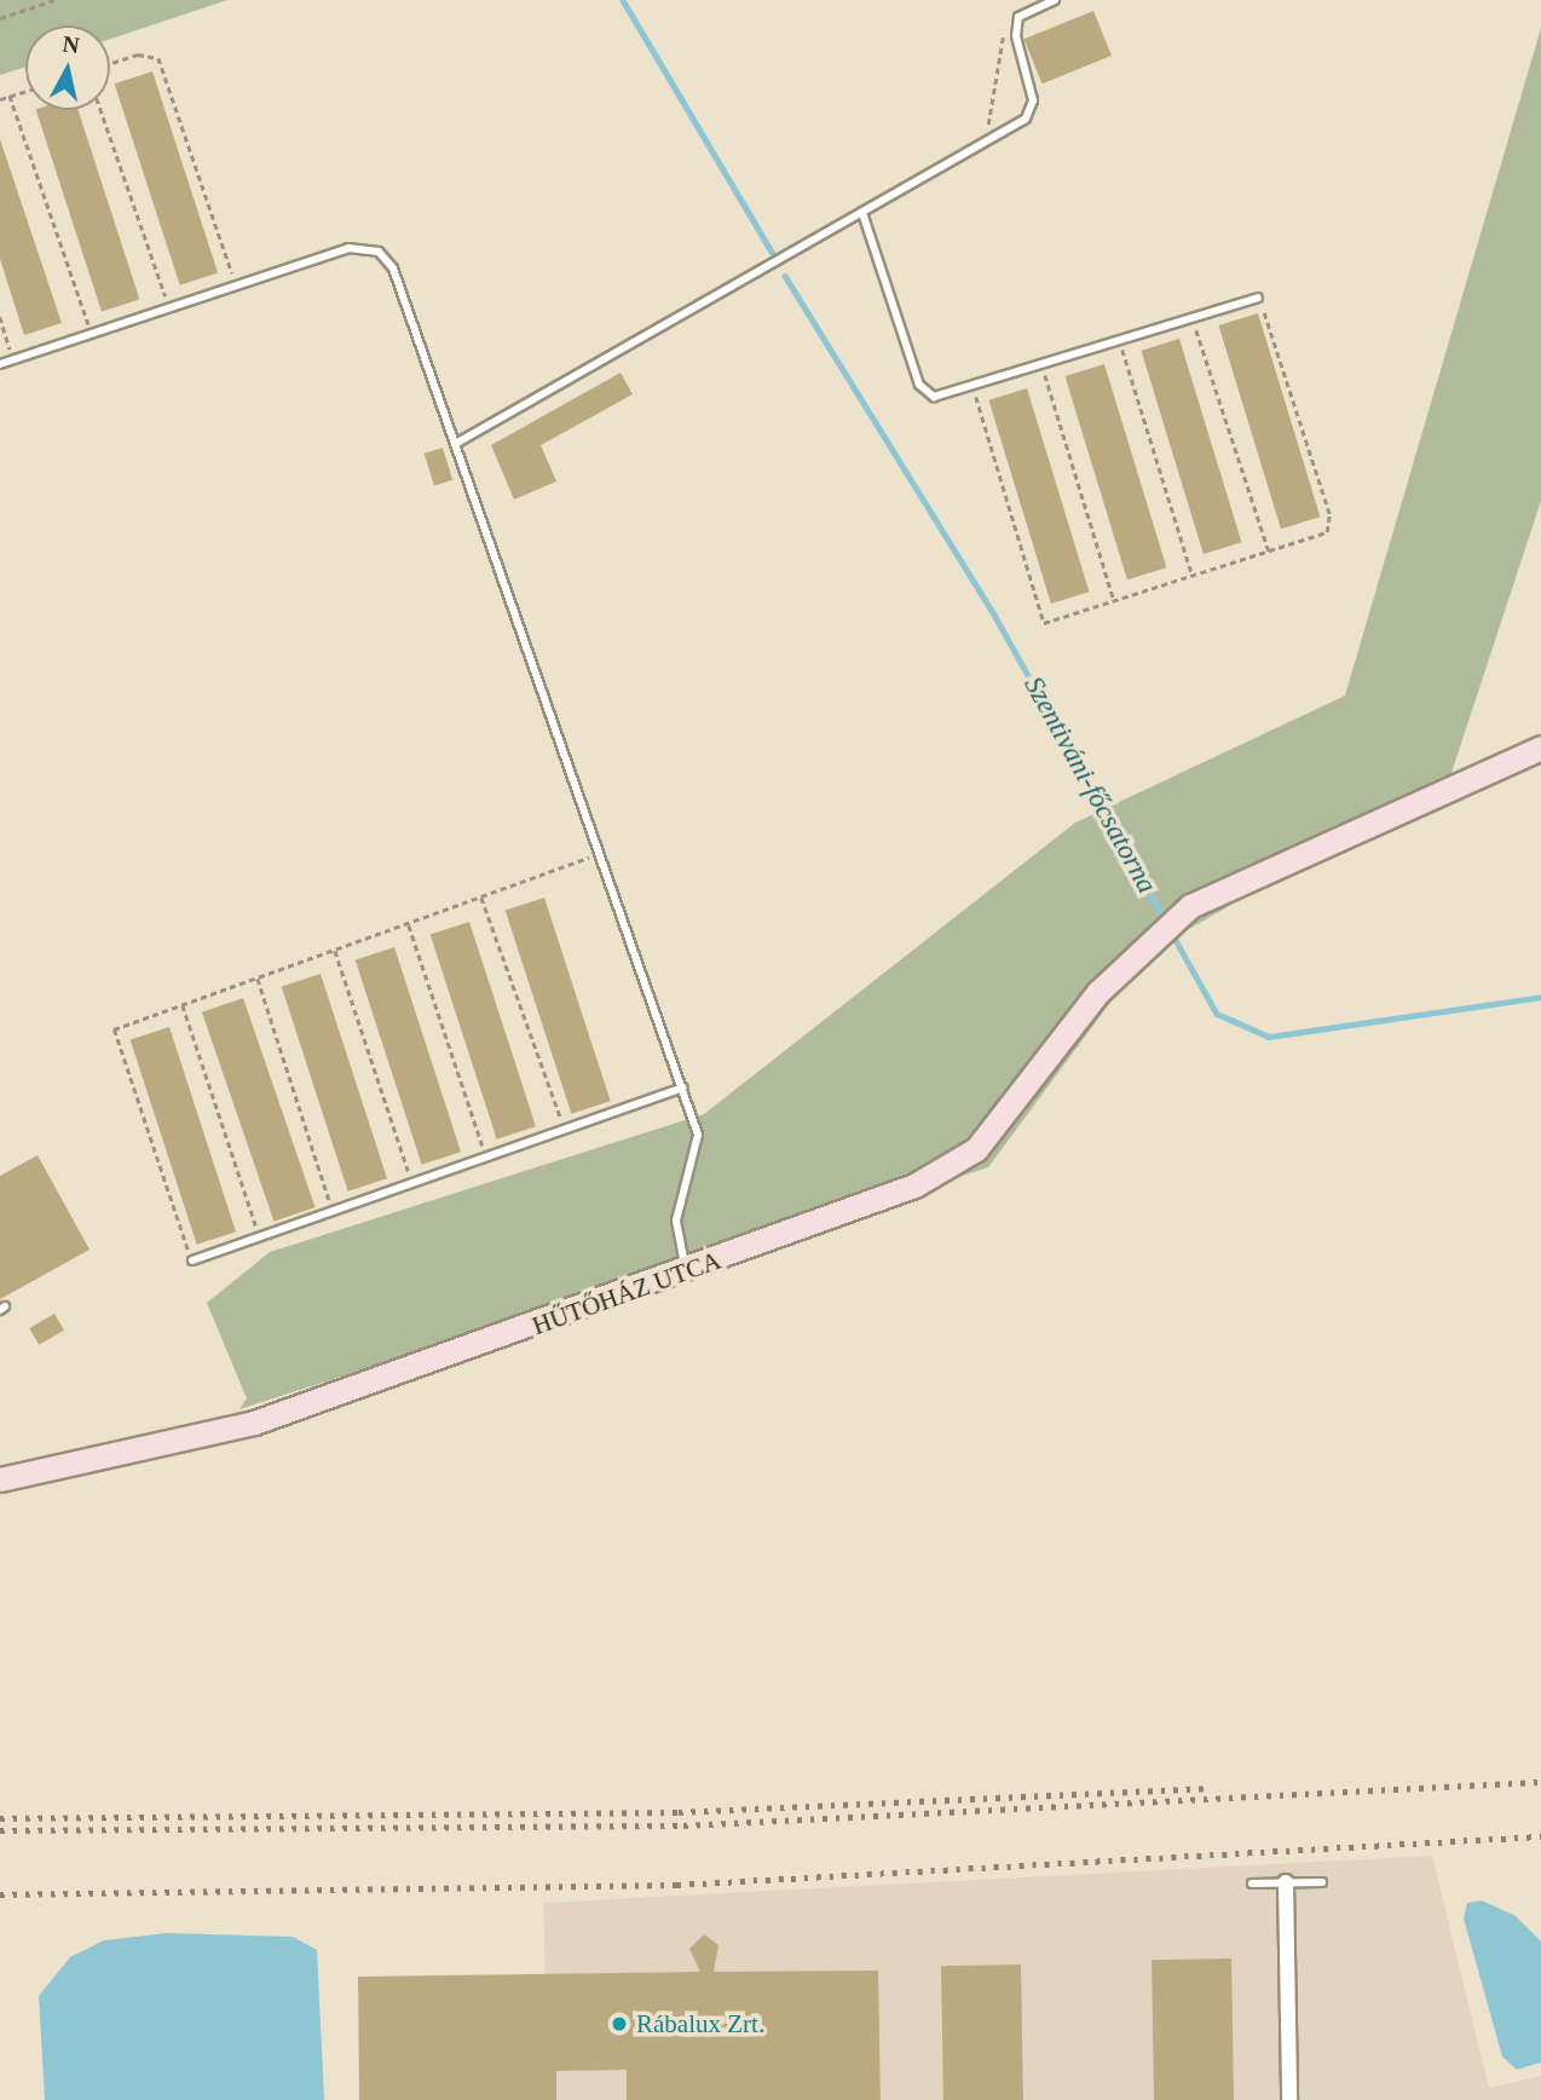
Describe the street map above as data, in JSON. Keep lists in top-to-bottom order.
{
  "streets": {
    "street": ["HŰTŐHÁZ UTCA"]
  },
  "water": ["Szentiváni-főcsatorna"],
  "places": ["Rábalux Zrt."],
  "north": "top"
}
